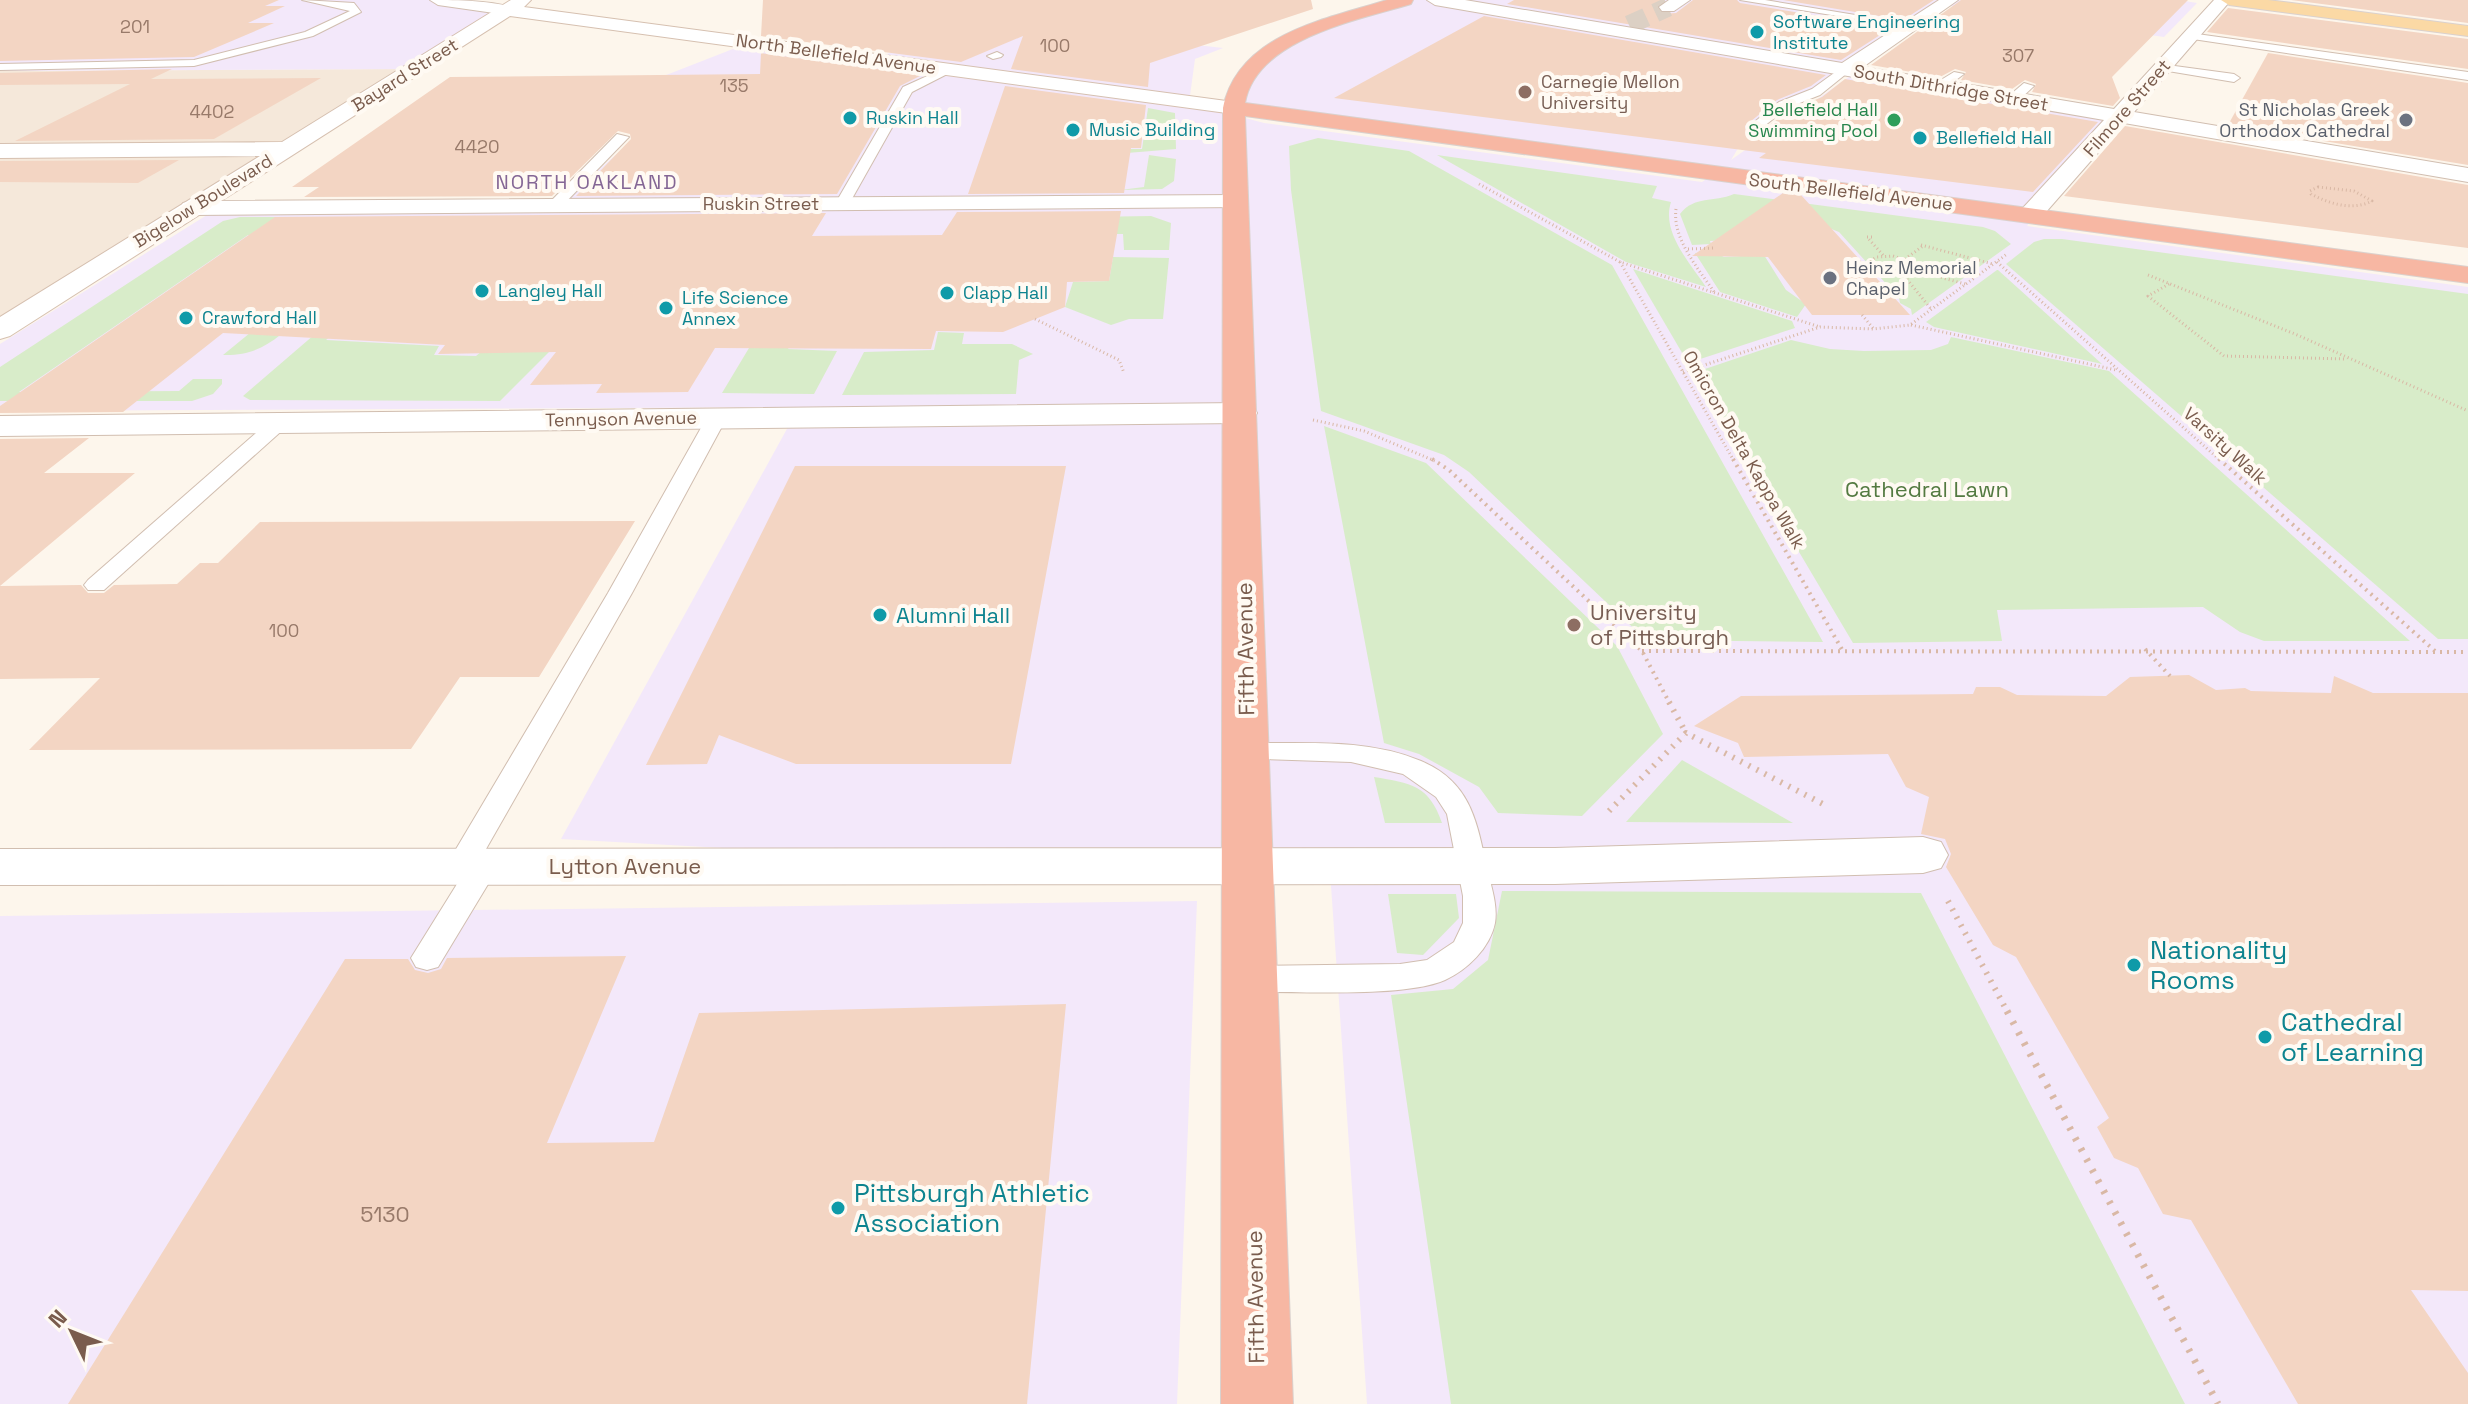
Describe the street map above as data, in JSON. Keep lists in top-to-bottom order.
{
  "streets": {
    "highway": ["South Bellefield Avenue", "Fifth Avenue"],
    "street": [
      "North Bellefield Avenue",
      "Bayard Street",
      "South Dithridge Street",
      "Filmore Street",
      "Bigelow Boulevard",
      "Ruskin Street",
      "Tennyson Avenue",
      "Lytton Avenue"
    ],
    "path": ["Varsity Walk", "Omicron Delta Kappa Walk"]
  },
  "crossings": [
    ["North Bellefield Avenue", "Bayard Street"],
    ["North Bellefield Avenue", "South Bellefield Avenue"],
    ["North Bellefield Avenue", "Fifth Avenue"],
    ["Bayard Street", "Bigelow Boulevard"],
    ["South Dithridge Street", "Filmore Street"],
    ["Filmore Street", "South Bellefield Avenue"],
    ["South Bellefield Avenue", "Fifth Avenue"],
    ["Bigelow Boulevard", "Ruskin Street"],
    ["Ruskin Street", "Fifth Avenue"],
    ["Tennyson Avenue", "Fifth Avenue"],
    ["Fifth Avenue", "Lytton Avenue"]
  ],
  "districts": ["NORTH OAKLAND"],
  "parks": ["Cathedral Lawn"],
  "places": [
    "Software Engineering Institute",
    "Carnegie Mellon University",
    "Ruskin Hall",
    "Bellefield Hall Swimming Pool",
    "St Nicholas Greek Orthodox Cathedral",
    "Music Building",
    "Bellefield Hall",
    "Heinz Memorial Chapel",
    "Langley Hall",
    "Clapp Hall",
    "Life Science Annex",
    "Crawford Hall",
    "Alumni Hall",
    "University of Pittsburgh",
    "Nationality Rooms",
    "Cathedral of Learning",
    "Pittsburgh Athletic Association"
  ],
  "house_numbers": [
    "201",
    "100",
    "307",
    "135",
    "4402",
    "4420",
    "100",
    "5130"
  ],
  "north": "top left"
}
